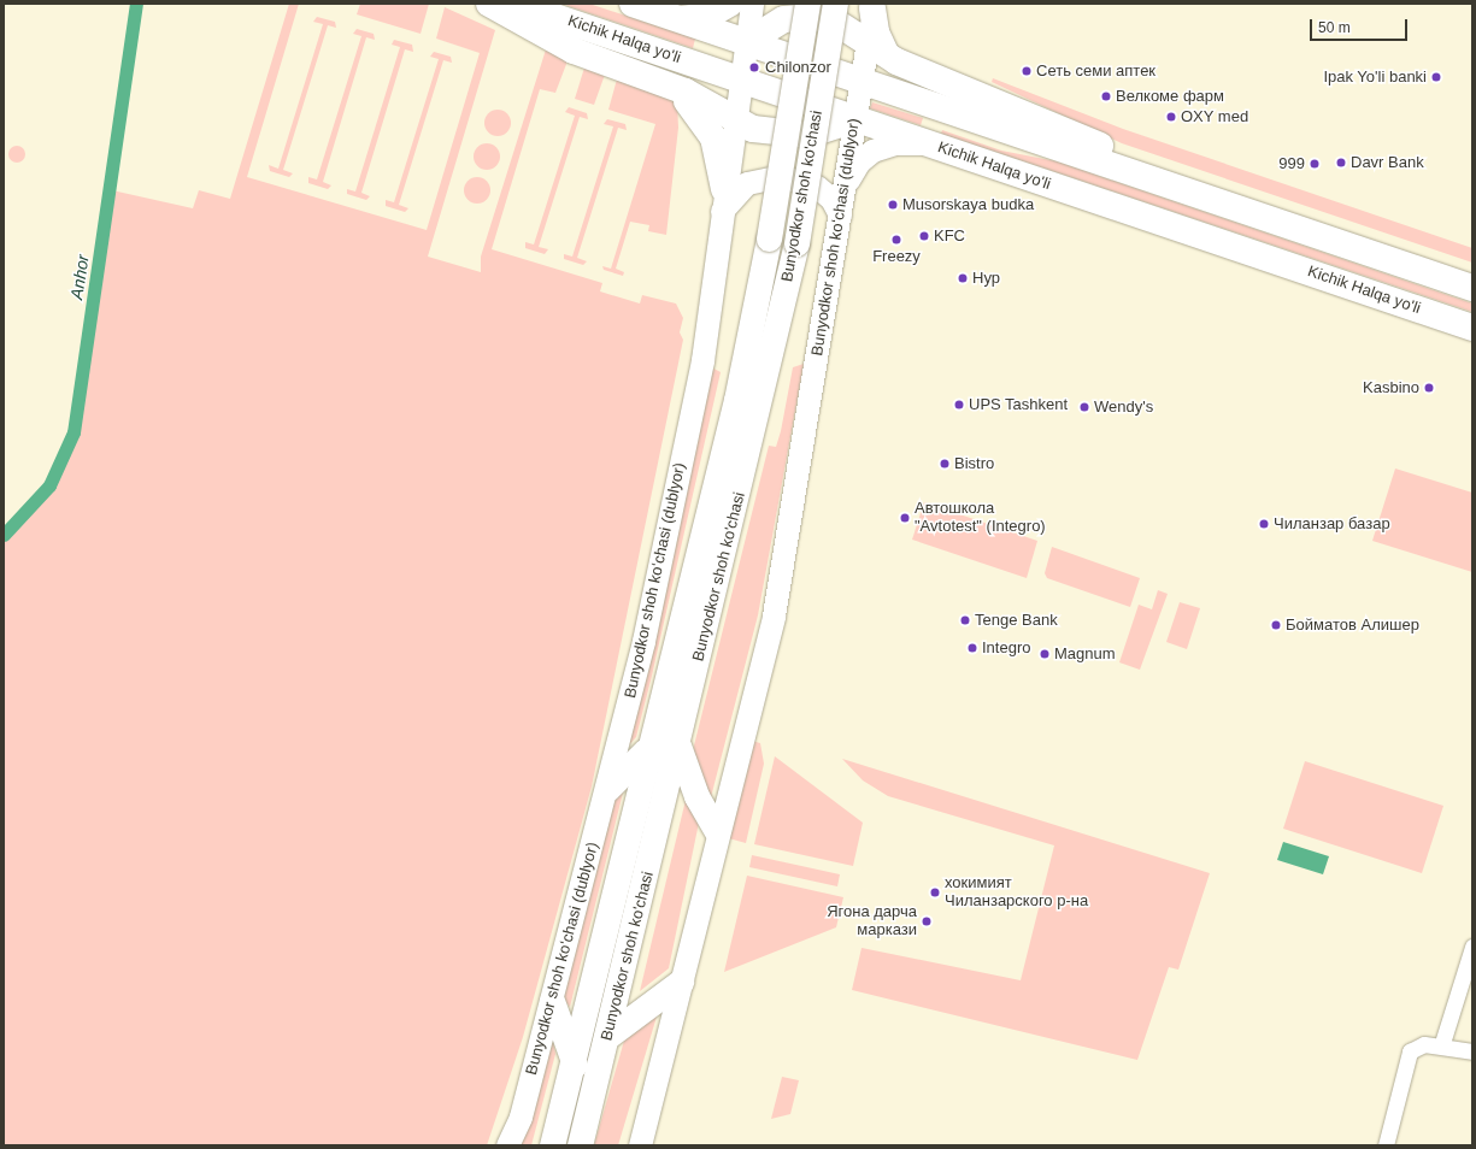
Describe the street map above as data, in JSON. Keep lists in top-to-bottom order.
{
  "streets": {
    "highway": ["Kichik Halqa yo'li"],
    "main road": ["Bunyodkor shoh ko'chasi"],
    "street": ["Bunyodkor shoh koʻchasi (dublyor)"]
  },
  "crossings": [
    ["Kichik Halqa yo'li", "Bunyodkor shoh koʻchasi (dublyor)"]
  ],
  "water": ["Anhor"],
  "places": [
    "Chilonzor",
    "Сеть семи аптек",
    "Ipak Yo'li banki",
    "Велкоме фарм",
    "OXY med",
    "Davr Bank",
    "999",
    "Musorskaya budka",
    "KFC",
    "Freezy",
    "Нур",
    "Kasbino",
    "UPS Tashkent",
    "Wendy's",
    "Bistro",
    "Автошкола \"Avtotest\" (Integro)",
    "Чиланзар базар",
    "Tenge Bank",
    "Бойматов Алишер",
    "Integro",
    "Magnum",
    "хокимият Чиланзарского р-на",
    "Ягона дарча маркази"
  ],
  "scale_bar": "50 m"
}
